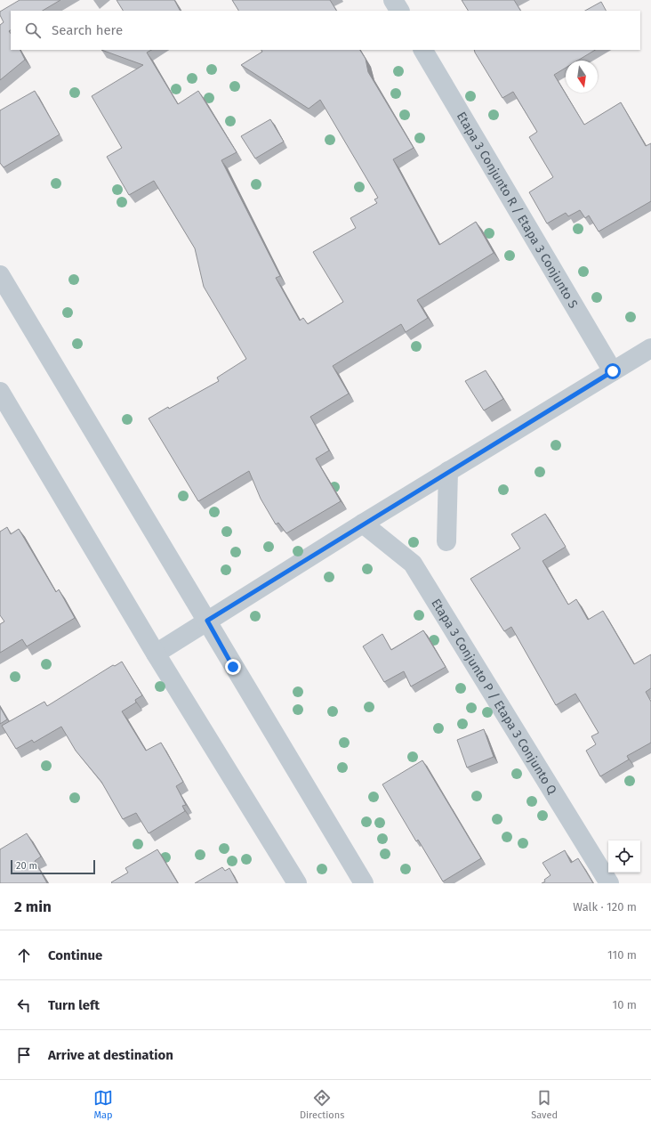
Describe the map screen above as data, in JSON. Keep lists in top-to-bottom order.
{
  "streets": {
    "street": ["Etapa 3 Conjunto R / Etapa 3 Conjunto S", "Etapa 3 Conjunto P / Etapa 3 Conjunto Q"]
  },
  "scale_bar": "20 m",
  "north": "bottom",
  "page": {
    "search": "Search here",
    "scale": "20 m",
    "heading": ["2 min", "Walk · 120 m"],
    "list": [
      ["Continue", "110 m"],
      ["Turn left", "10 m"],
      "Arrive at destination"
    ],
    "nav": ["Map", "Directions", "Saved"]
  }
}
